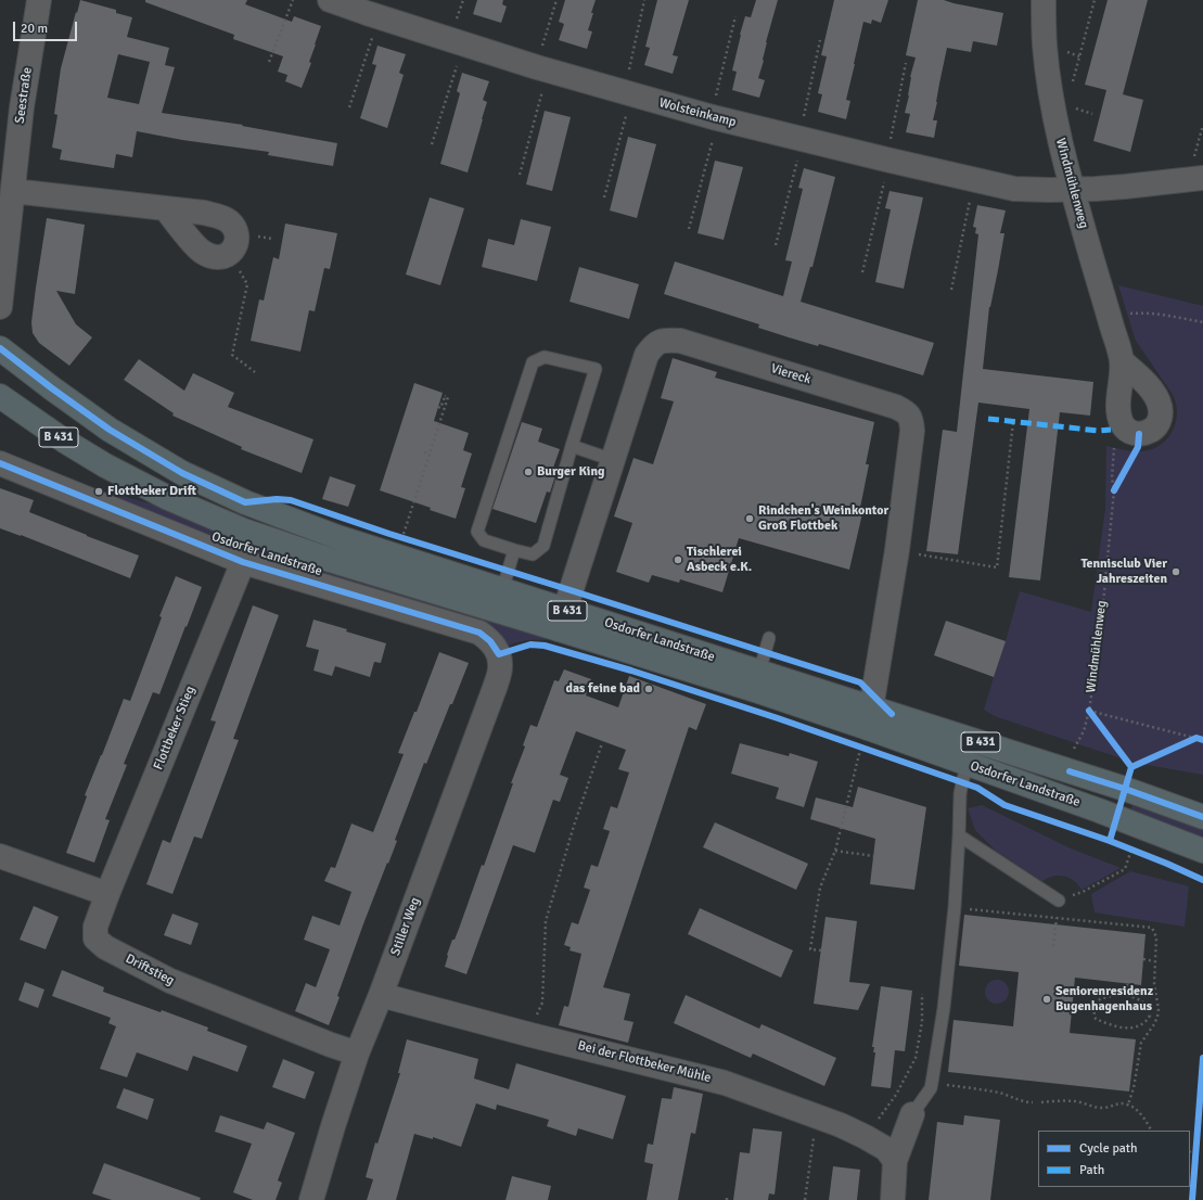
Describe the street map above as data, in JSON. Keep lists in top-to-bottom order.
{
  "streets": {
    "main road": ["B 431", "Osdorfer Landstraße"],
    "street": [
      "Seestraße",
      "Wolsteinkamp",
      "Windmühlenweg",
      "Viereck",
      "Flottbeker Stieg",
      "Stiller Weg",
      "Driftstieg",
      "Bei der Flottbeker Mühle"
    ]
  },
  "crossings": [
    ["Wolsteinkamp", "Windmühlenweg"],
    ["Viereck", "Osdorfer Landstraße"],
    ["Osdorfer Landstraße", "Flottbeker Stieg"],
    ["Osdorfer Landstraße", "Stiller Weg"],
    ["Flottbeker Stieg", "Driftstieg"],
    ["Stiller Weg", "Driftstieg"],
    ["Stiller Weg", "Bei der Flottbeker Mühle"]
  ],
  "places": [
    "Burger King",
    "Flottbeker Drift",
    "Rindchen's Weinkontor Groß Flottbek",
    "Tischlerei Asbeck e.K.",
    "Tennisclub Vier Jahreszeiten",
    "das feine bad",
    "Seniorenresidenz Bugenhagenhaus"
  ],
  "legend": ["Cycle path", "Path"],
  "scale_bar": "20 m"
}
